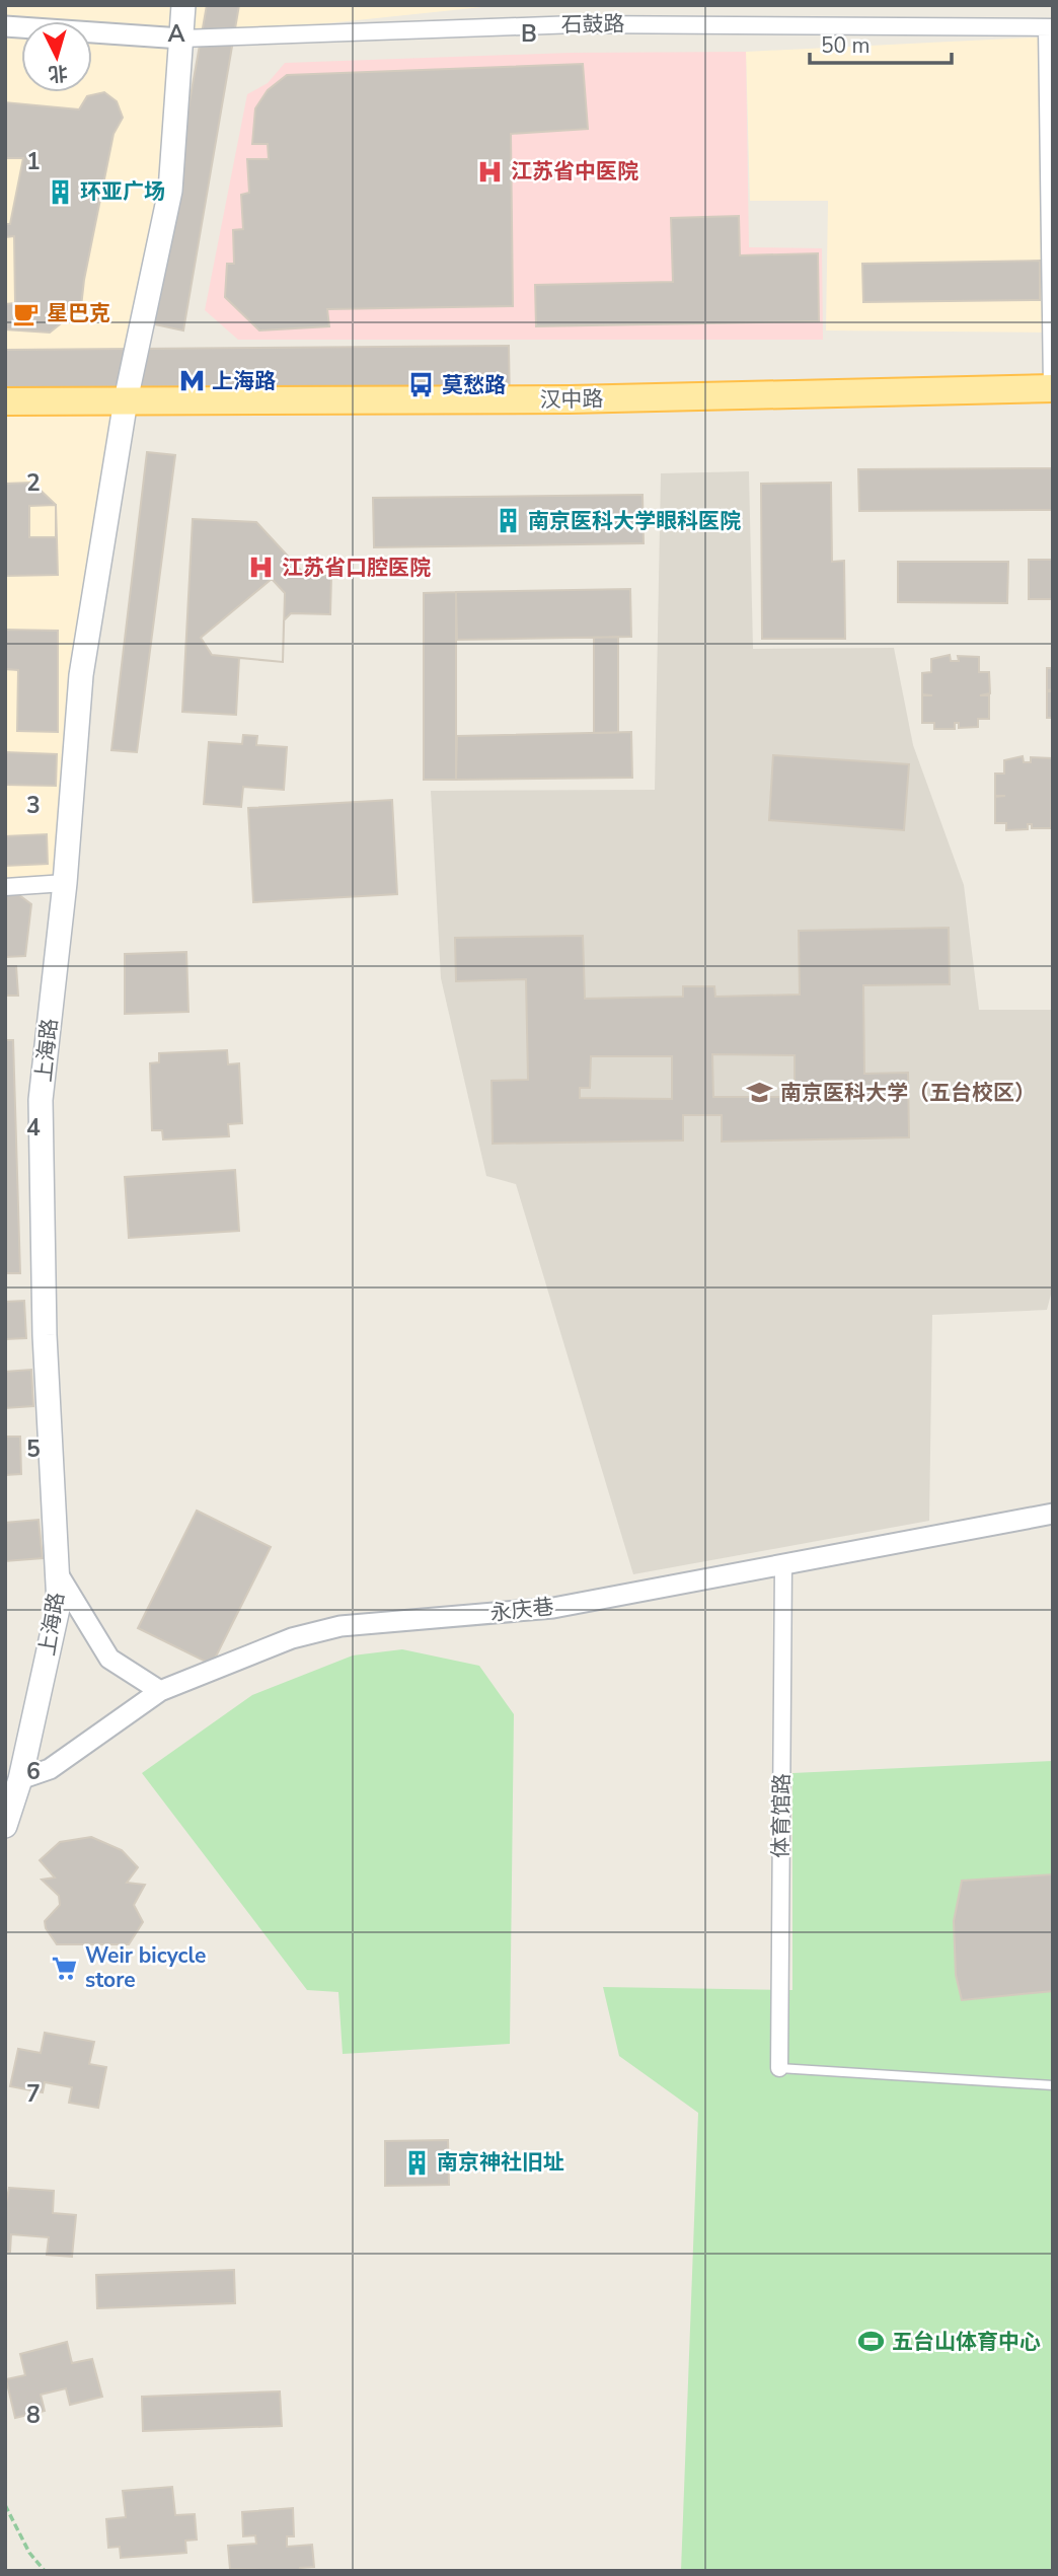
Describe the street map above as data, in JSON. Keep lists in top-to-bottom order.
{
  "streets": {
    "main road": ["汉中路", "上海路"],
    "street": ["石鼓路", "永庆巷", "体育馆路"]
  },
  "crossings": [
    ["汉中路", "上海路"],
    ["上海路", "永庆巷"],
    ["永庆巷", "体育馆路"]
  ],
  "places": {
    "hospital": ["江苏省中医院", "江苏省口腔医院"],
    "building": ["环亚广场", "南京医科大学眼科医院", "南京神社旧址"],
    "cafe": ["星巴克"],
    "metro station": ["上海路"],
    "bus stop": ["莫愁路"],
    "school or university": ["南京医科大学（五台校区）"],
    "supermarket": ["Weir bicycle store"],
    "sports": ["五台山体育中心"]
  },
  "scale_bar": "50 m",
  "north": "bottom",
  "grid": {
    "columns": ["A", "B"],
    "rows": [
      "1",
      "2",
      "3",
      "4",
      "5",
      "6",
      "7",
      "8"
    ]
  }
}
